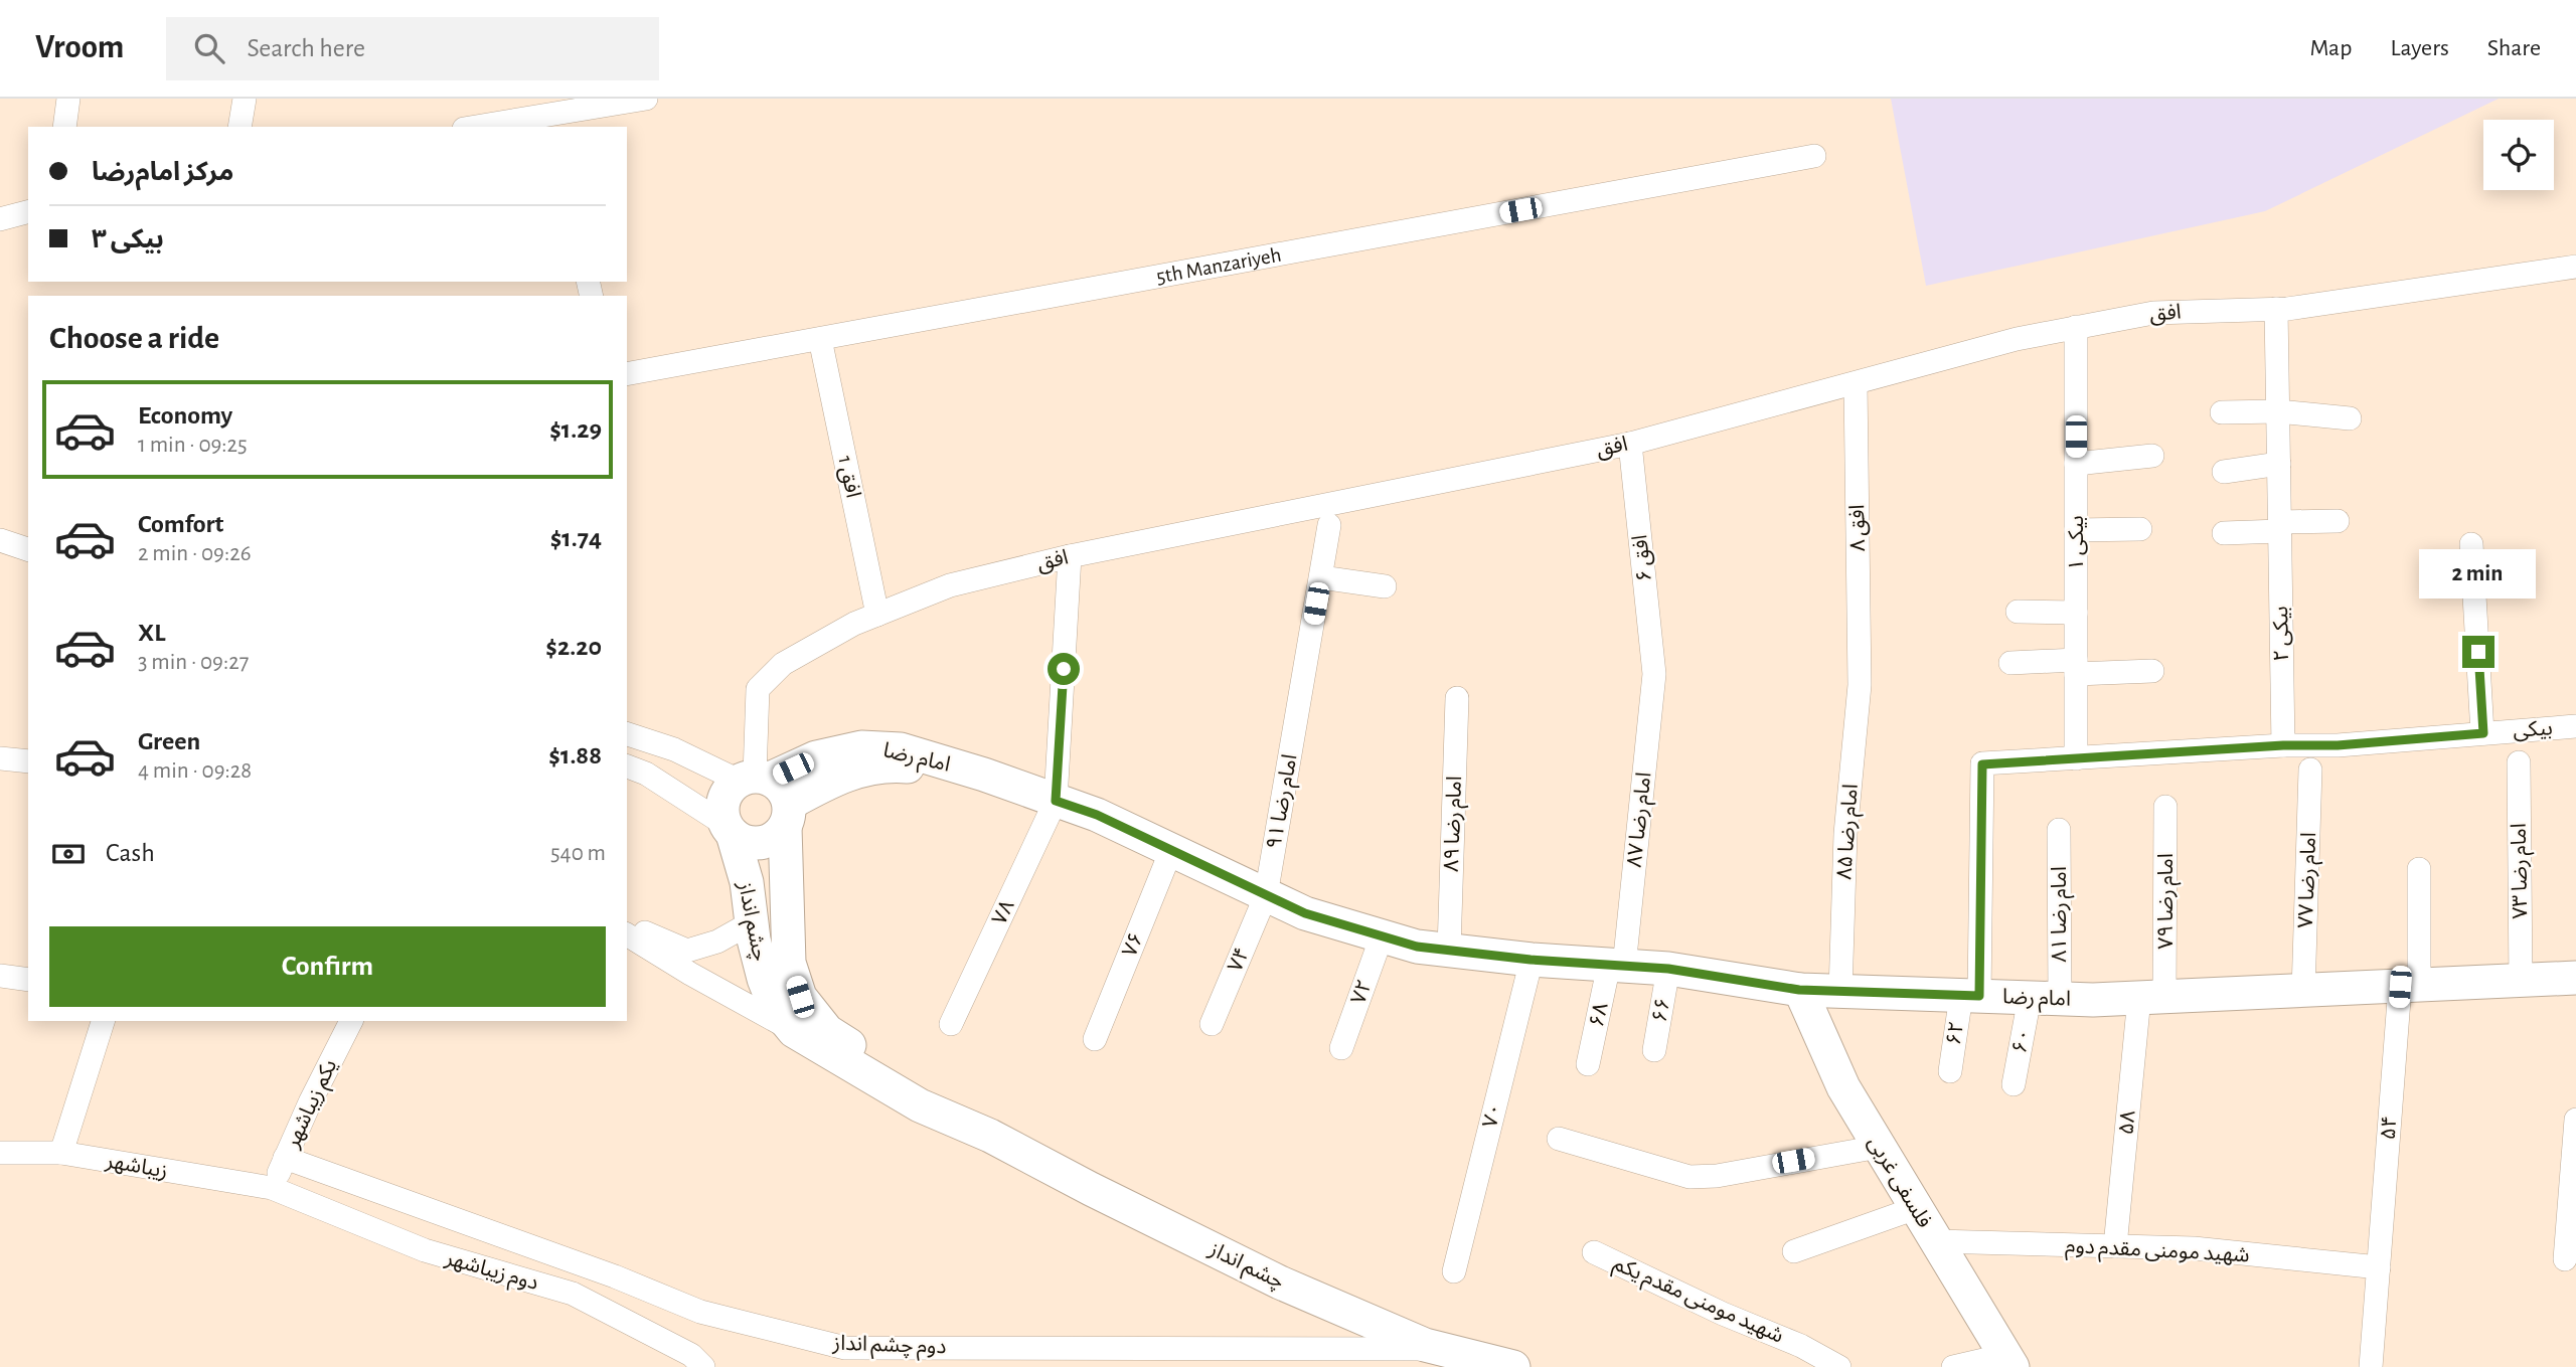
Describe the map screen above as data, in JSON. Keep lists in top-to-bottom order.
{
  "streets": {
    "main road": ["امام رضا", "چشم انداز", "فلسفی غربی"],
    "street": [
      "5th Manzariyeh",
      "افق",
      "افق 1",
      "افق ۸",
      "۱ بیکی",
      "افق ۶",
      "۲ بیکی",
      "بیکی",
      "امام رضا ۹۱",
      "امام رضا ۸۷",
      "امام رضا ۸۹",
      "امام رضا ۸۵",
      "امام رضا ۷۳",
      "امام رضا ۷۷",
      "امام رضا ۷۹",
      "۷۸",
      "امام رضا ۸۱",
      "۷۶",
      "۷۴",
      "۷۲",
      "۶۶",
      "۶۸",
      "۶۲",
      "۶۰",
      "یکم زیباشهر",
      "۷۰",
      "۵۸",
      "۵۴",
      "زیباشهر",
      "شهید مومنی مقدم دوم",
      "دوم زیباشهر",
      "شهید مومنی مقدم یکم",
      "دوم چشم انداز"
    ]
  },
  "crossings": [
    ["5th Manzariyeh", "افق 1"],
    ["افق", "افق 1"],
    ["افق", "افق ۸"],
    ["افق", "۱ بیکی"],
    ["افق", "افق ۶"],
    ["افق", "۲ بیکی"],
    ["افق", "امام رضا"],
    ["افق", "چشم انداز"],
    ["افق ۸", "امام رضا ۸۵"],
    ["۱ بیکی", "بیکی"],
    ["افق ۶", "امام رضا ۸۷"],
    ["۲ بیکی", "بیکی"],
    ["بیکی", "۶۲"],
    ["امام رضا", "امام رضا ۹۱"],
    ["امام رضا", "امام رضا ۸۷"],
    ["امام رضا", "امام رضا ۸۹"],
    ["امام رضا", "امام رضا ۸۵"],
    ["امام رضا", "امام رضا ۷۳"],
    ["امام رضا", "امام رضا ۷۷"],
    ["امام رضا", "امام رضا ۷۹"],
    ["امام رضا", "۷۸"],
    ["امام رضا", "امام رضا ۸۱"],
    ["امام رضا", "چشم انداز"],
    ["امام رضا", "۷۶"],
    ["امام رضا", "۷۴"],
    ["امام رضا", "۷۲"],
    ["امام رضا", "۶۶"],
    ["امام رضا", "۶۸"],
    ["امام رضا", "۶۲"],
    ["امام رضا", "۶۰"],
    ["امام رضا", "۷۰"],
    ["امام رضا", "۵۸"],
    ["امام رضا", "۵۴"],
    ["امام رضا", "فلسفی غربی"],
    ["امام رضا ۹۱", "۷۴"],
    ["امام رضا ۸۷", "۶۸"],
    ["امام رضا ۷۹", "۵۸"],
    ["امام رضا ۸۱", "۶۰"],
    ["چشم انداز", "دوم چشم انداز"],
    ["یکم زیباشهر", "زیباشهر"],
    ["یکم زیباشهر", "دوم زیباشهر"],
    ["یکم زیباشهر", "دوم چشم انداز"],
    ["۵۸", "شهید مومنی مقدم دوم"],
    ["۵۴", "شهید مومنی مقدم دوم"],
    ["زیباشهر", "دوم زیباشهر"],
    ["فلسفی غربی", "شهید مومنی مقدم دوم"]
  ],
  "page": {
    "header": "Vroom",
    "search": "Search here",
    "nav": ["Map", "Layers", "Share"],
    "banner": ["مرکز امام‌رضا", "۳ بیکی"],
    "heading": "Choose a ride",
    "list": [
      {
        "name": "Economy",
        "note": "1 min · 09:25",
        "value": "$1.29"
      },
      {
        "name": "Comfort",
        "note": "2 min · 09:26",
        "value": "$1.74"
      },
      {
        "name": "XL",
        "note": "3 min · 09:27",
        "value": "$2.20"
      },
      {
        "name": "Green",
        "note": "4 min · 09:28",
        "value": "$1.88"
      }
    ],
    "bubble": "2 min",
    "pay": ["Cash", "540 m"],
    "buttons": "Confirm"
  }
}
